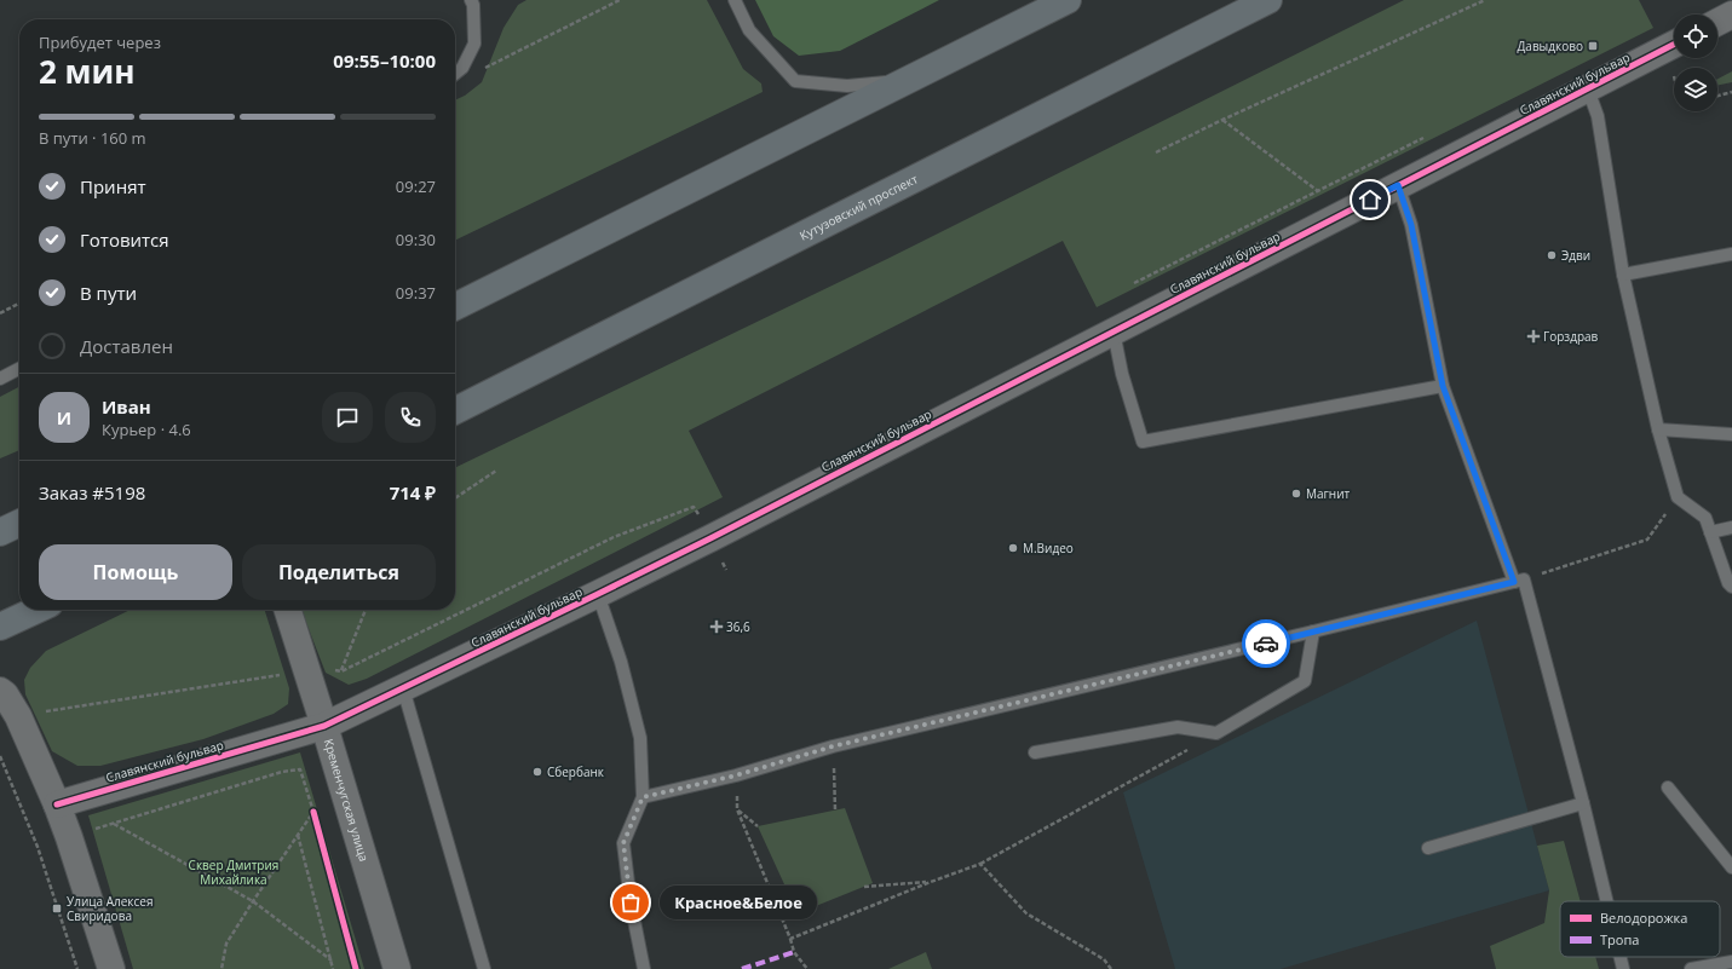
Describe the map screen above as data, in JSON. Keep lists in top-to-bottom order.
{
  "streets": {
    "main road": ["Кутузовский проспект"],
    "street": ["Славянский бульвар", "Кременчугская улица"]
  },
  "crossings": [
    ["Славянский бульвар", "Кременчугская улица"]
  ],
  "parks": ["Сквер Дмитрия Михайлика"],
  "places": {
    "transit": ["Давыдково", "Улица Алексея Свиридова"],
    "other": [
      "Эдви",
      "Магнит",
      "М.Видео",
      "Сбербанк",
      "Красное&Белое"
    ],
    "health": ["Горздрав", "36,6"]
  },
  "legend": ["Велодорожка", "Тропа"],
  "page": {
    "heading": ["2 мин", "Прибудет через", "09:55–10:00"],
    "panel": [
      "Иван",
      "Курьер · 4.6",
      "Заказ #5198",
      "714 ₽"
    ],
    "bar": "В пути · 160 m",
    "list": [
      ["Принят", "09:27"],
      ["Готовится", "09:30"],
      ["В пути", "09:37"],
      "Доставлен"
    ],
    "round": "И",
    "buttons": ["Помощь", "Поделиться"],
    "bubble": "Красное&Белое"
  }
}
